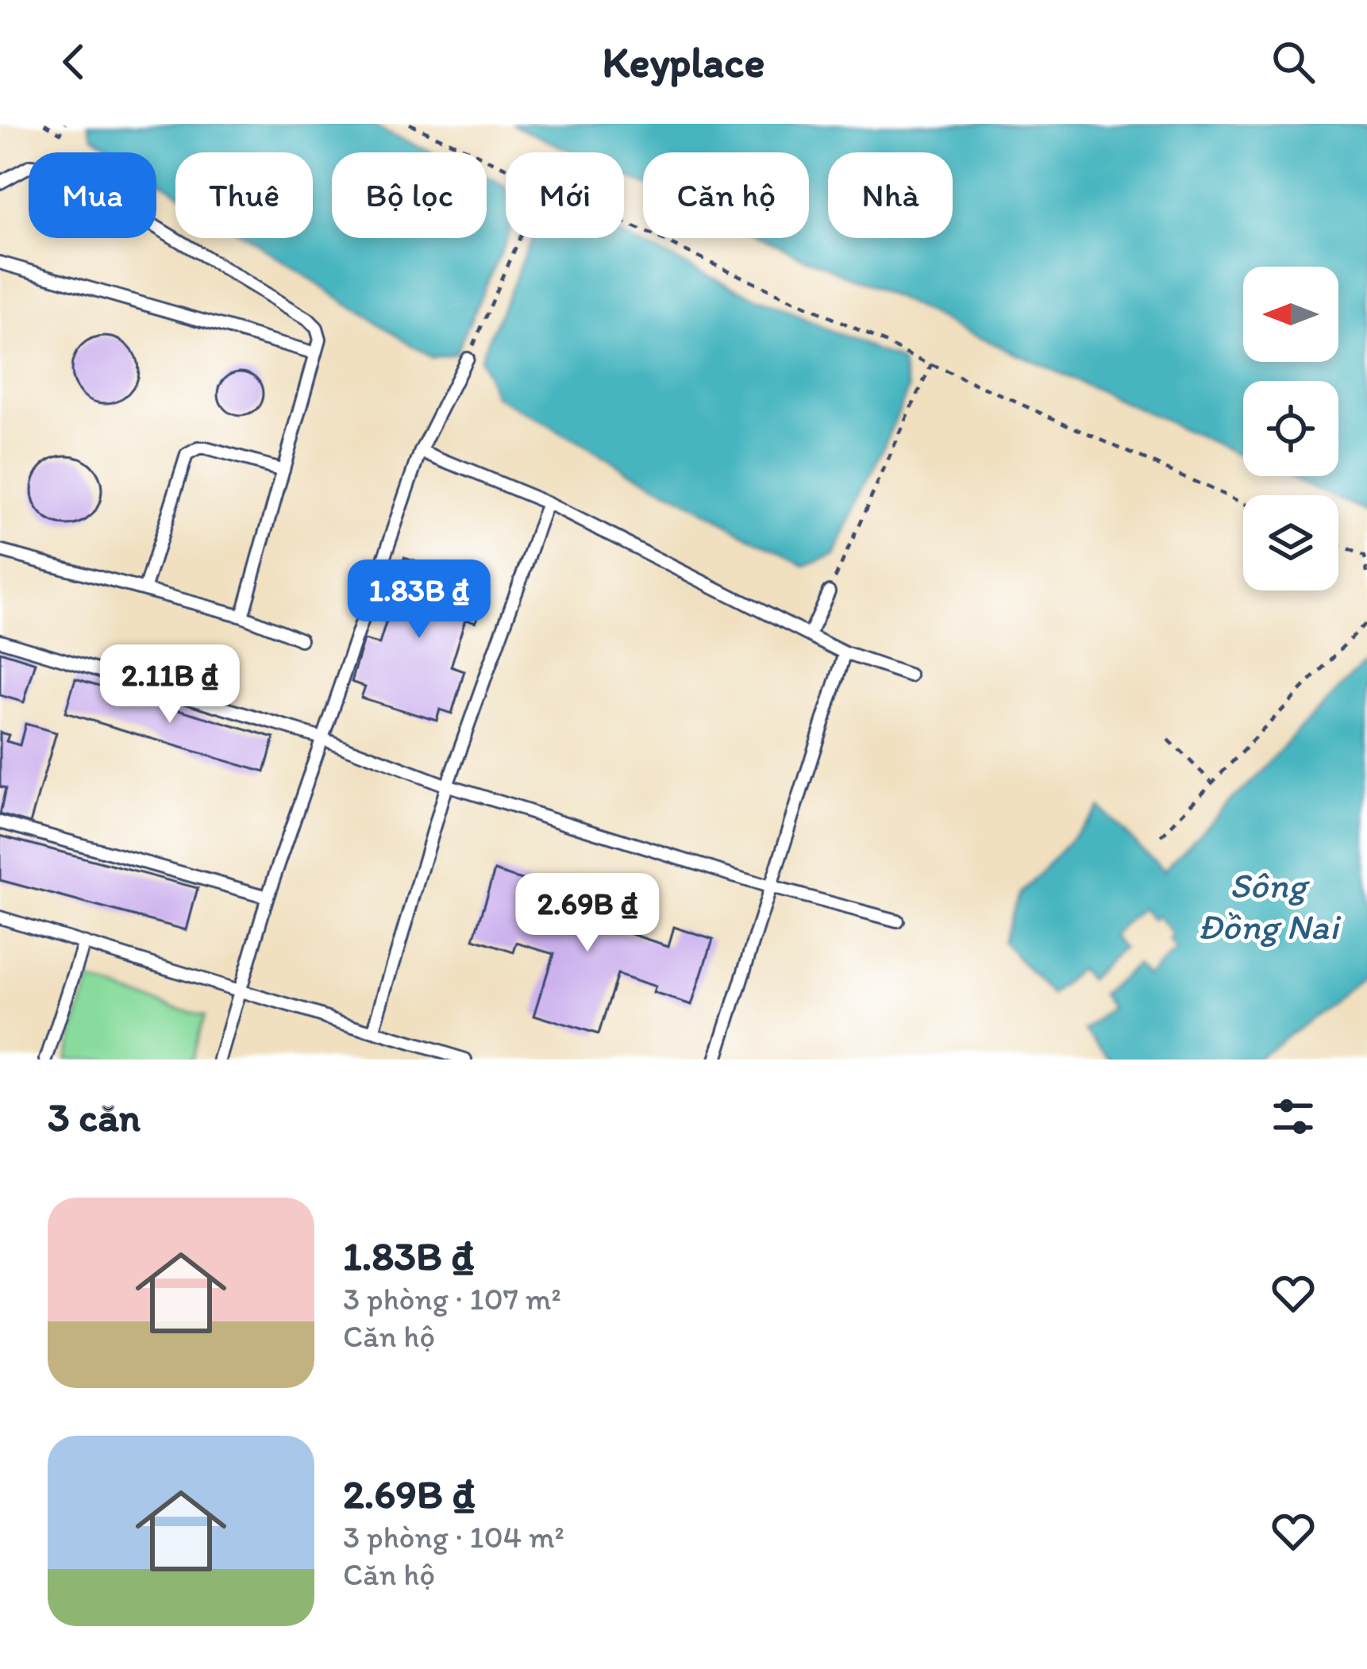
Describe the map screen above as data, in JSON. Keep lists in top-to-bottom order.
{
  "water": ["Sông Đồng Nai"],
  "north": "left",
  "page": {
    "header": "Keyplace",
    "chip": [
      "Mua",
      "Thuê",
      "Bộ lọc",
      "Mới",
      "Căn hộ",
      "Nhà"
    ],
    "price": ["1.83B ₫", "2.11B ₫", "2.69B ₫"],
    "heading": "3 căn",
    "list": [
      {
        "name": "1.83B ₫",
        "note": "3 phòng · 107 m² · Căn hộ"
      },
      {
        "name": "2.69B ₫",
        "note": "3 phòng · 104 m² · Căn hộ"
      }
    ]
  }
}
